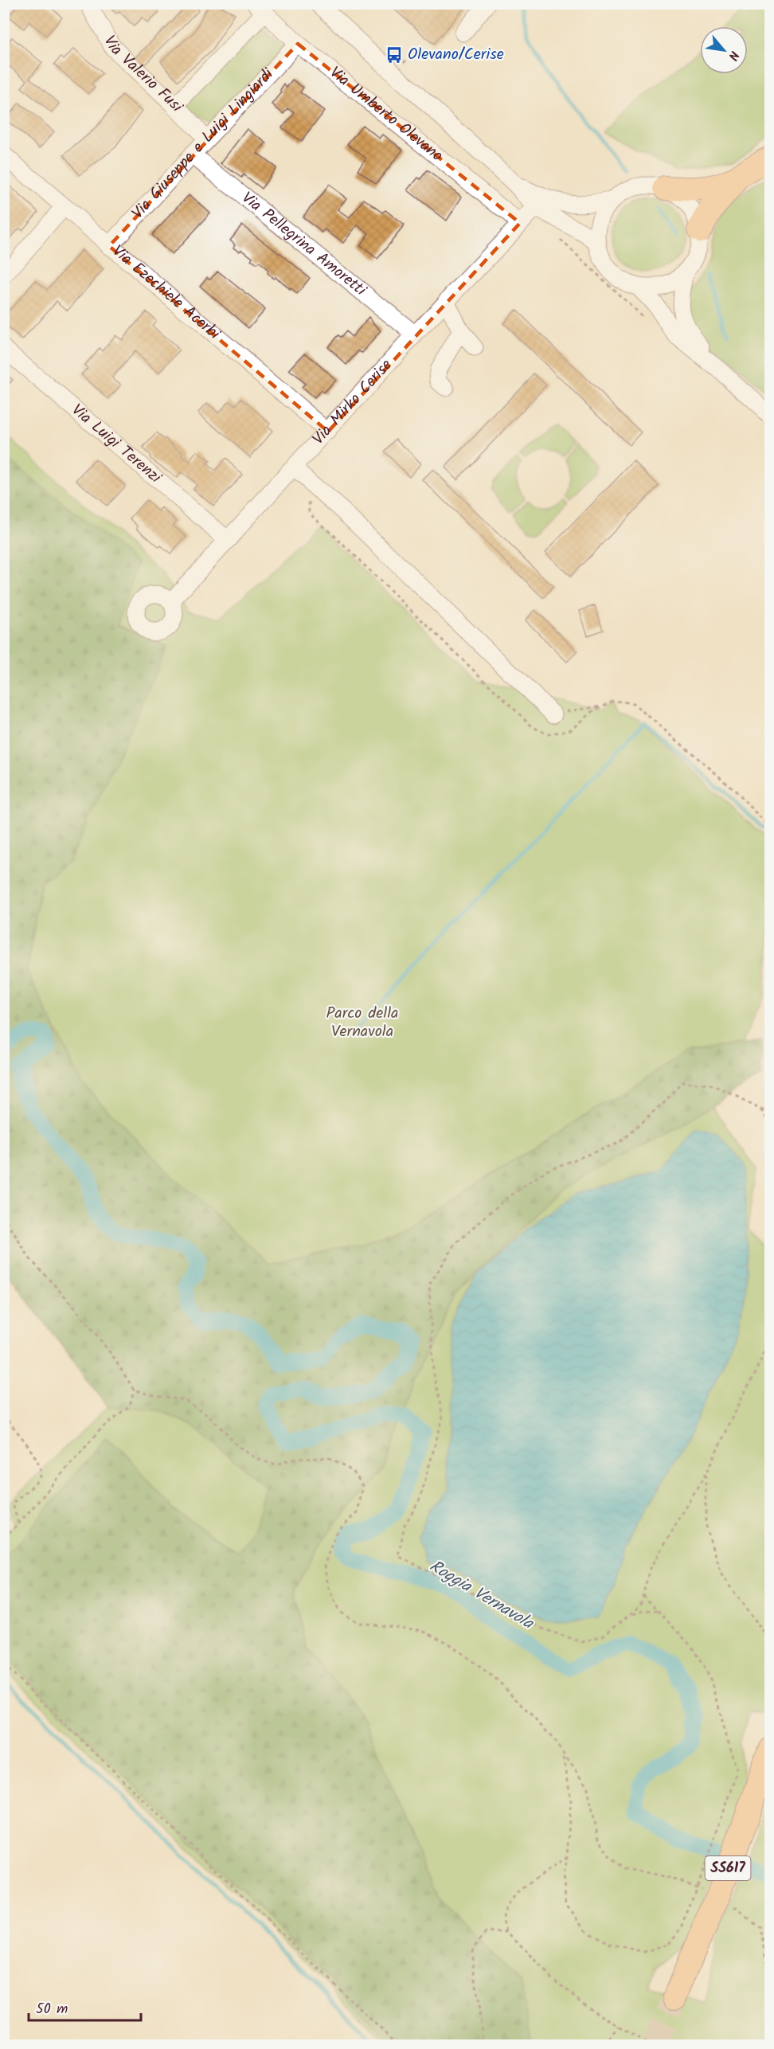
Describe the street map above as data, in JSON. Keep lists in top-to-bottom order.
{
  "streets": {
    "highway": ["SS617"],
    "street": [
      "Via Valerio Fusi",
      "Via Umberto Olevano",
      "Via Giuseppe e Luigi Lingiardi",
      "Via Pellegrina Amoretti",
      "Via Ezechiele Acerbi",
      "Via Mirko Cerise",
      "Via Luigi Terenzi"
    ]
  },
  "crossings": [
    ["Via Valerio Fusi", "Via Giuseppe e Luigi Lingiardi"],
    ["Via Umberto Olevano", "Via Giuseppe e Luigi Lingiardi"],
    ["Via Umberto Olevano", "Via Mirko Cerise"],
    ["Via Giuseppe e Luigi Lingiardi", "Via Pellegrina Amoretti"],
    ["Via Giuseppe e Luigi Lingiardi", "Via Ezechiele Acerbi"],
    ["Via Pellegrina Amoretti", "Via Mirko Cerise"],
    ["Via Ezechiele Acerbi", "Via Mirko Cerise"],
    ["Via Mirko Cerise", "Via Luigi Terenzi"]
  ],
  "water": ["Roggia Vernavola"],
  "parks": ["Parco della Vernavola"],
  "places": {
    "bus stop": ["Olevano/Cerise"]
  },
  "scale_bar": "50 m",
  "north": "bottom right"
}
